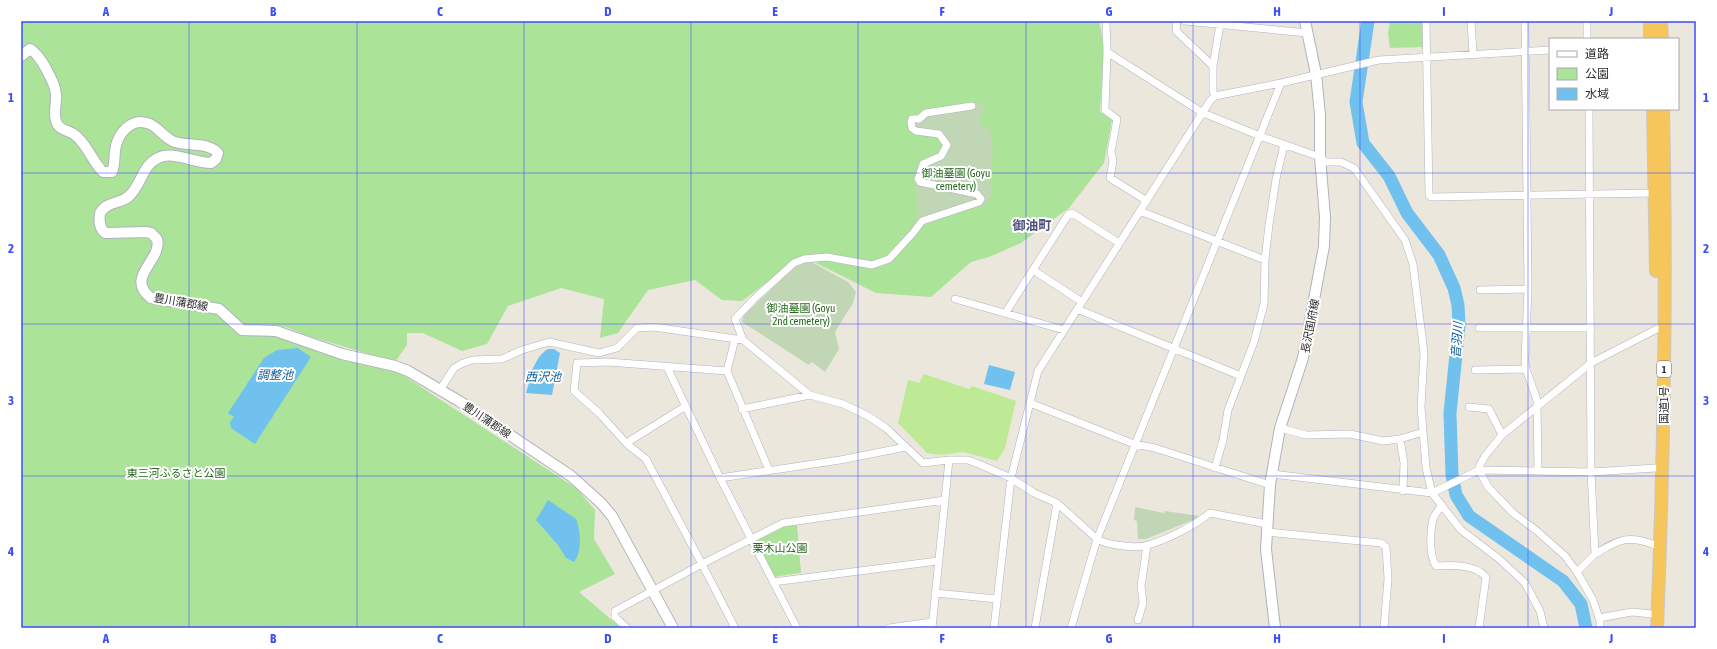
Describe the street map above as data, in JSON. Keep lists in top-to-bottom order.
{
  "streets": {
    "highway": ["1", "国道1号"],
    "main road": ["豊川蒲郡線", "長沢国府線"]
  },
  "districts": ["御油町"],
  "water": ["音羽川", "調整池", "西沢池"],
  "parks": [
    "御油墓園 (Goyu cemetery)",
    "御油墓園 (Goyu 2nd cemetery)",
    "東三河ふるさと公園",
    "栗木山公園"
  ],
  "legend": ["道路", "公園", "水域"],
  "grid": {
    "columns": [
      "A",
      "B",
      "C",
      "D",
      "E",
      "F",
      "G",
      "H",
      "I",
      "J"
    ],
    "rows": [
      "1",
      "2",
      "3",
      "4"
    ]
  }
}
